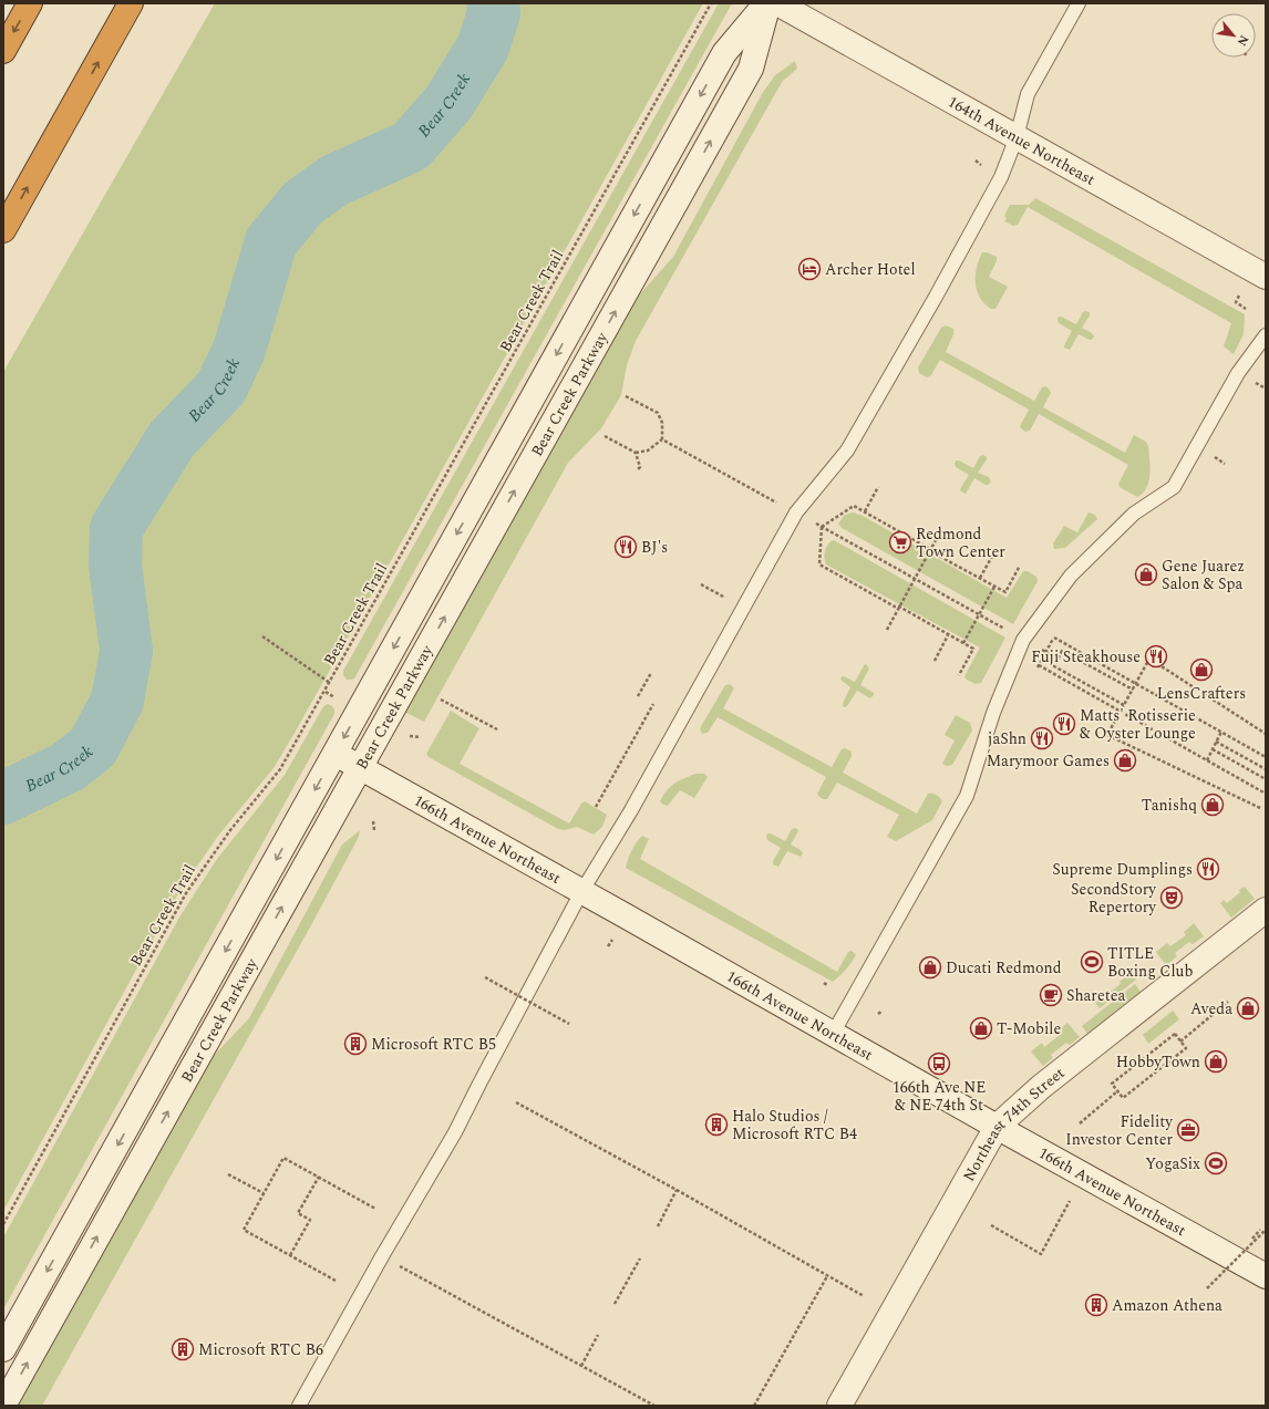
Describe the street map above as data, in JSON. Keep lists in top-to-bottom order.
{
  "streets": {
    "main road": [
      "164th Avenue Northeast",
      "Bear Creek Parkway",
      "166th Avenue Northeast",
      "Northeast 74th Street"
    ],
    "path": ["Bear Creek Trail"]
  },
  "crossings": [
    ["Bear Creek Parkway", "166th Avenue Northeast"],
    ["166th Avenue Northeast", "Northeast 74th Street"]
  ],
  "water": ["Bear Creek"],
  "places": {
    "hotel": ["Archer Hotel"],
    "supermarket": ["Redmond Town Center"],
    "restaurant": [
      "BJ's",
      "Fuji Steakhouse",
      "Matts' Rotisserie & Oyster Lounge",
      "jaShn",
      "Supreme Dumplings"
    ],
    "shop": [
      "Gene Juarez Salon & Spa",
      "LensCrafters",
      "Marymoor Games",
      "Tanishq",
      "Ducati Redmond",
      "Aveda",
      "T-Mobile",
      "HobbyTown"
    ],
    "theatre": ["SecondStory Repertory"],
    "sports": ["TITLE Boxing Club", "YogaSix"],
    "cafe": ["Sharetea"],
    "building": [
      "Microsoft RTC B5",
      "Halo Studios / Microsoft RTC B4",
      "Amazon Athena",
      "Microsoft RTC B6"
    ],
    "bus stop": ["166th Ave NE & NE 74th St"],
    "office": ["Fidelity Investor Center"]
  },
  "north": "bottom right"
}
